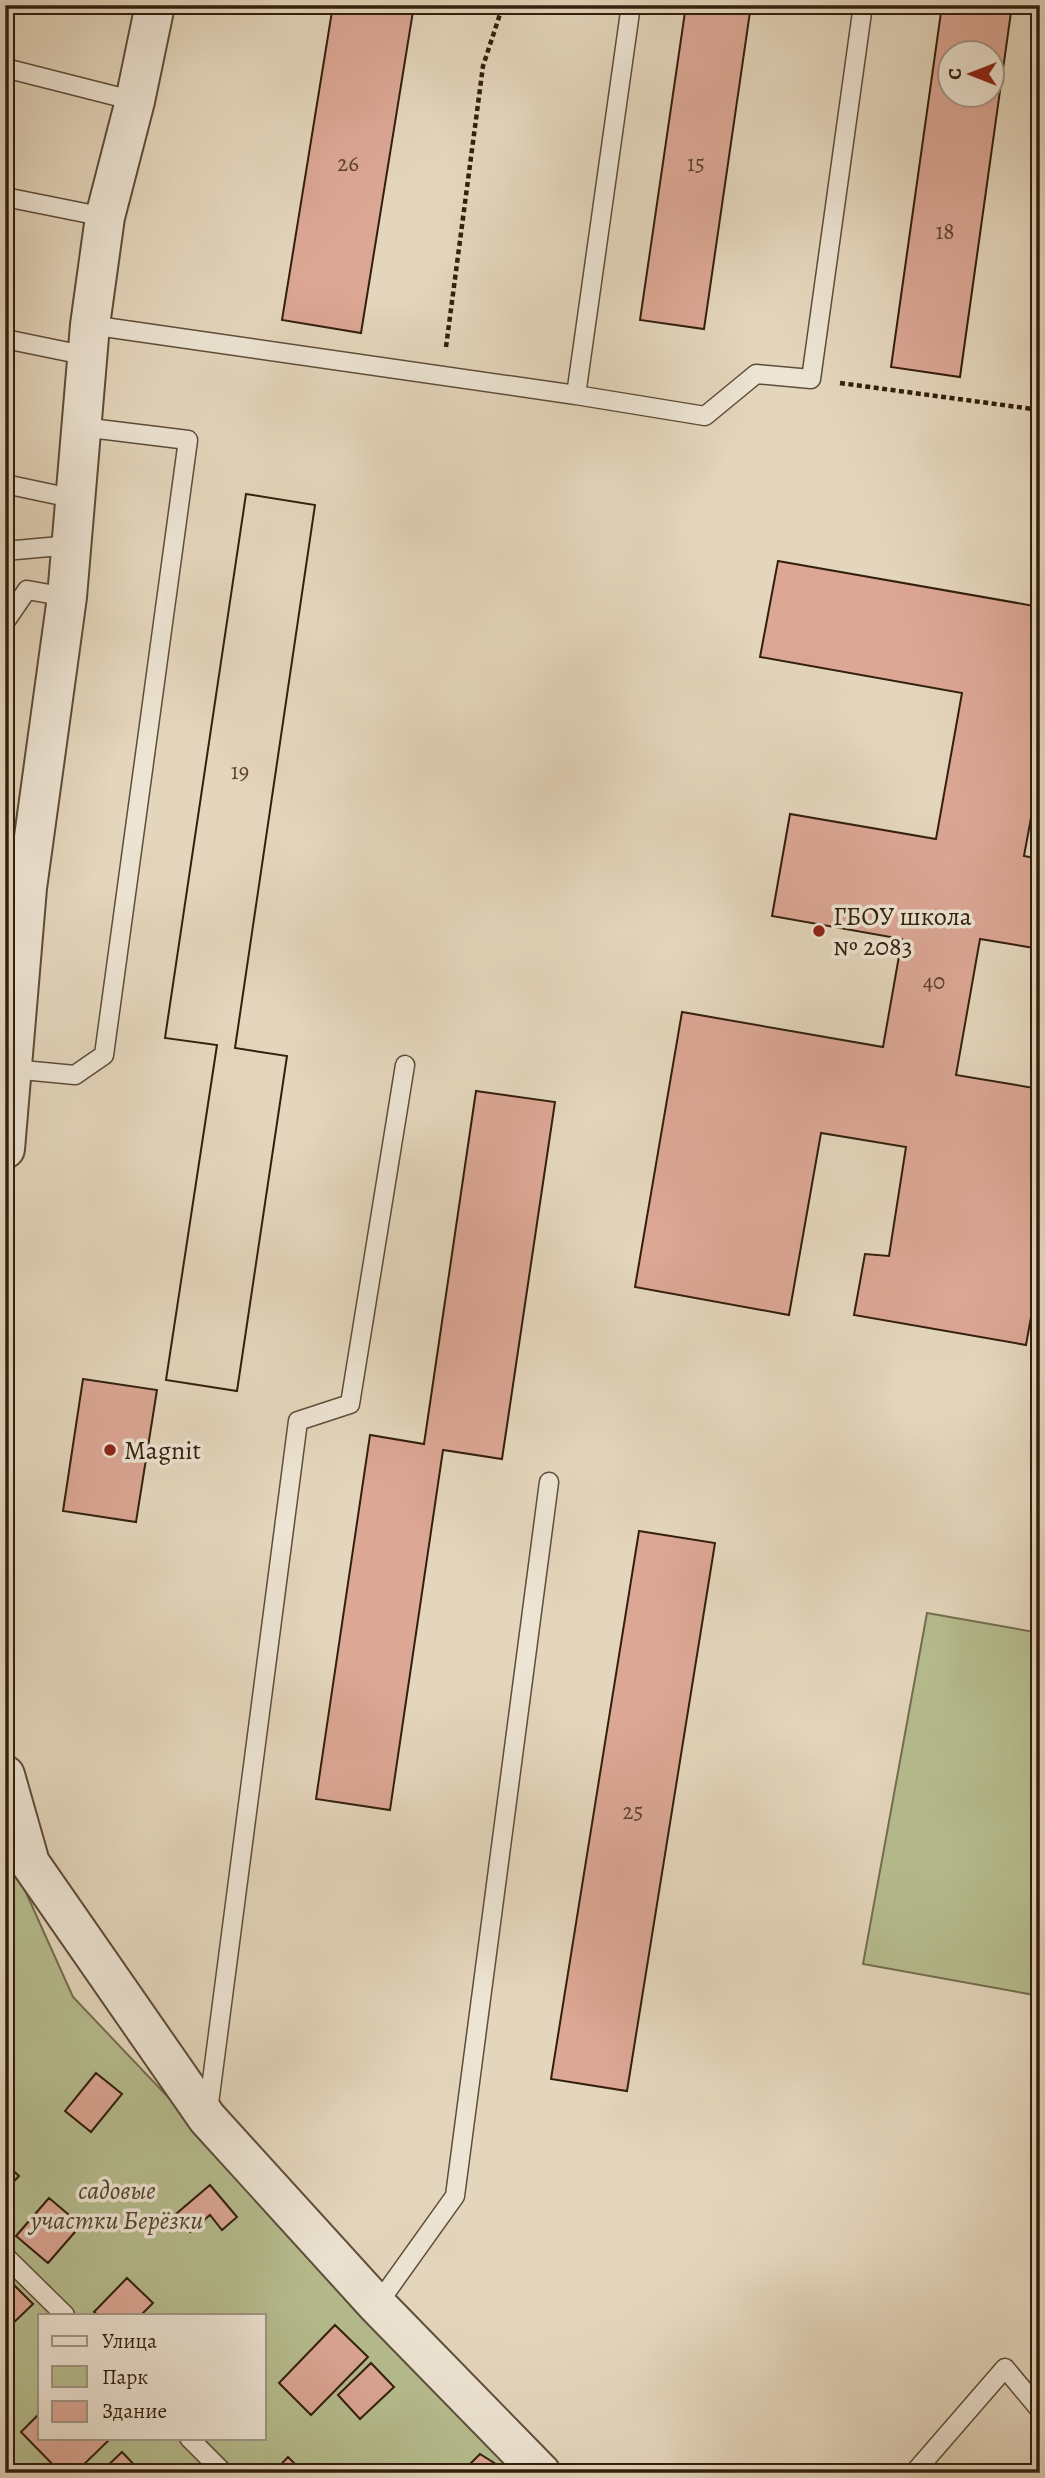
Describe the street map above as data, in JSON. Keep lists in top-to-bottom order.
{
  "parks": ["садовые участки Берёзки"],
  "places": ["ГБОУ школа № 2083", "Magnit"],
  "house_numbers": [
    "26",
    "15",
    "18",
    "19",
    "40",
    "25"
  ],
  "legend": ["Улица", "Парк", "Здание"],
  "north": "left"
}
